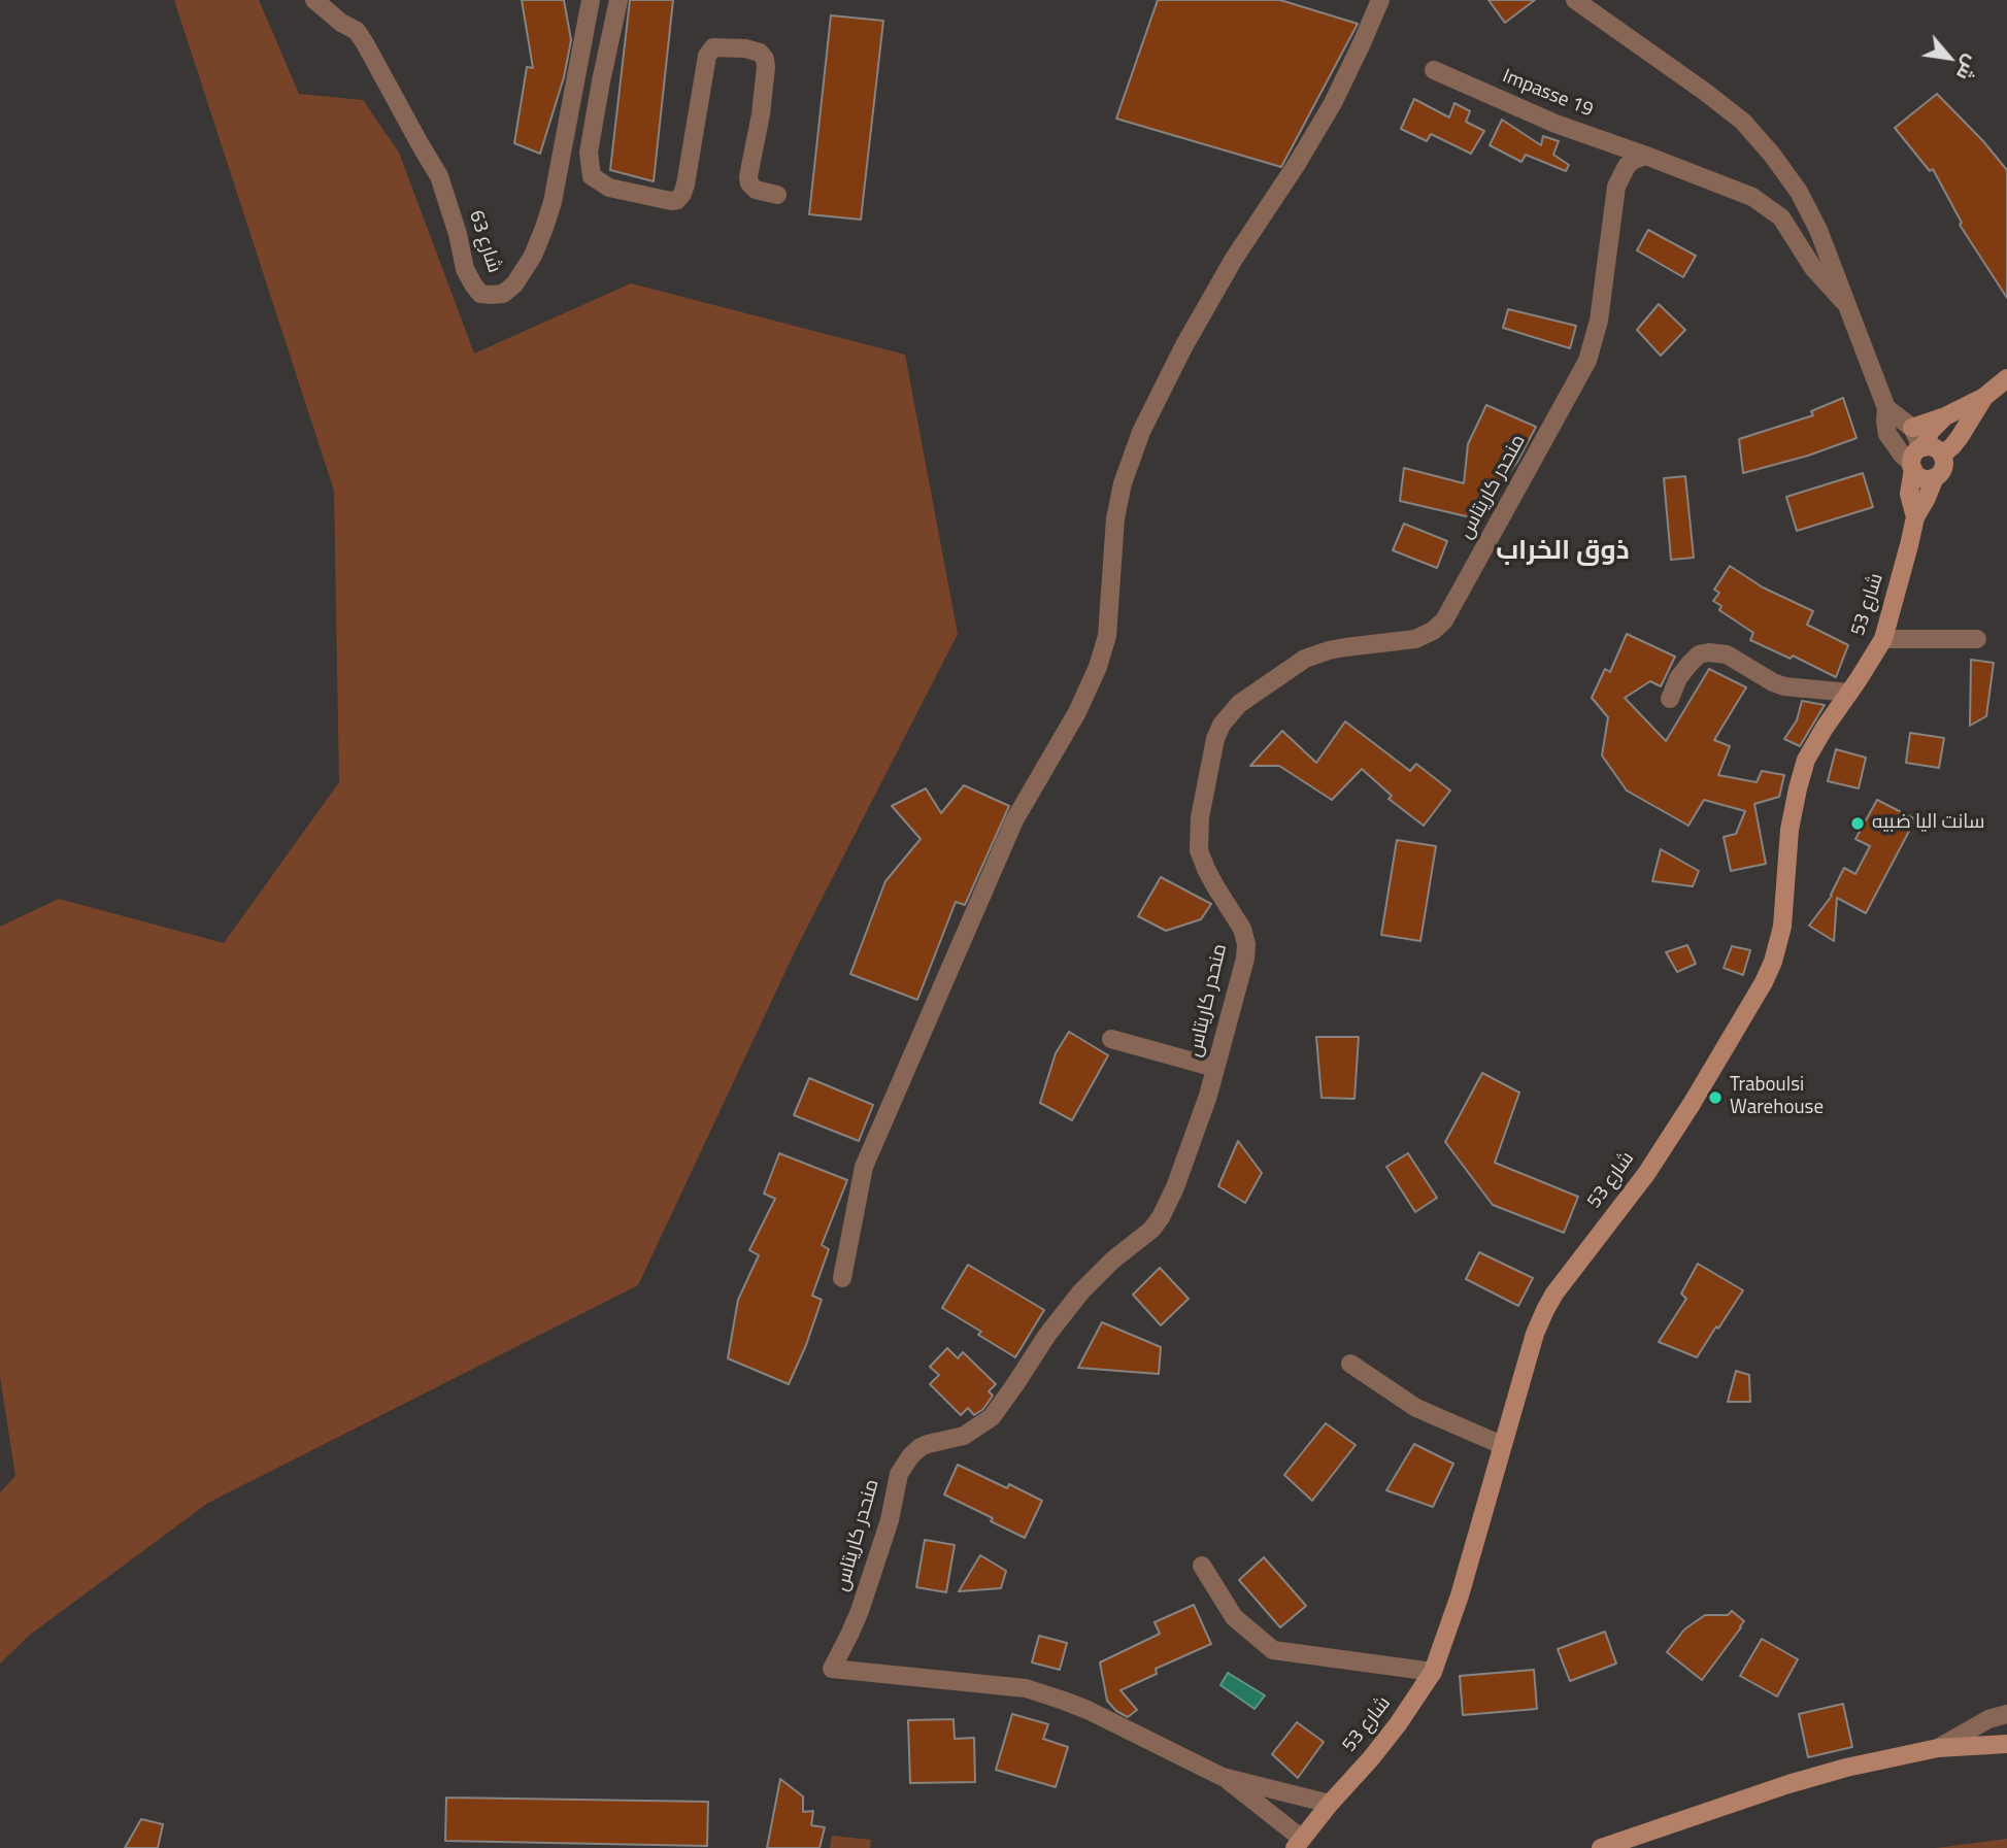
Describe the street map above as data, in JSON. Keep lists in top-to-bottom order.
{
  "streets": {
    "street": [
      "Impasse 19",
      "شارع 63",
      "منحدر كاريتاس",
      "شارع 53"
    ]
  },
  "crossings": [
    ["Impasse 19", "منحدر كاريتاس"]
  ],
  "districts": ["ذوق الخراب"],
  "places": ["سانت اليا ضبيه", "Traboulsi Warehouse"],
  "north": "bottom right"
}
